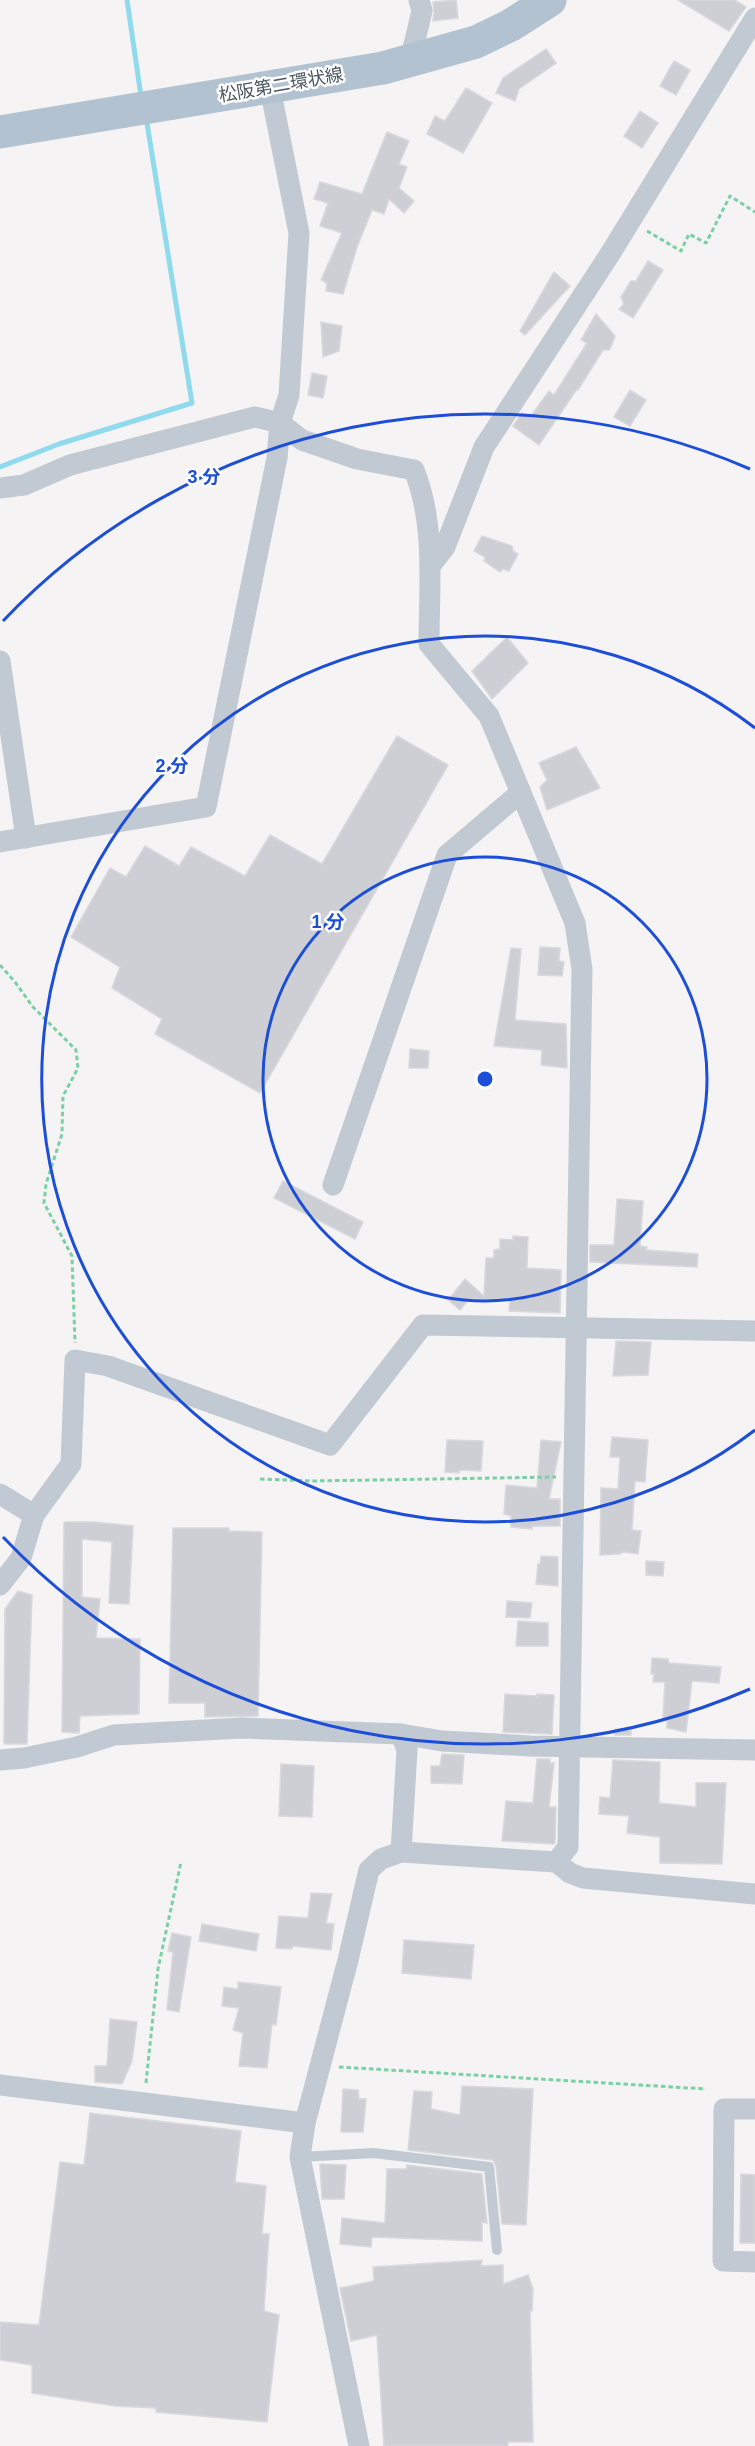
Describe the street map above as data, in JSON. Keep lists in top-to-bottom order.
{
  "streets": {
    "main road": ["松阪第二環状線"]
  },
  "rings": ["3 分", "2 分", "1 分"]
}
